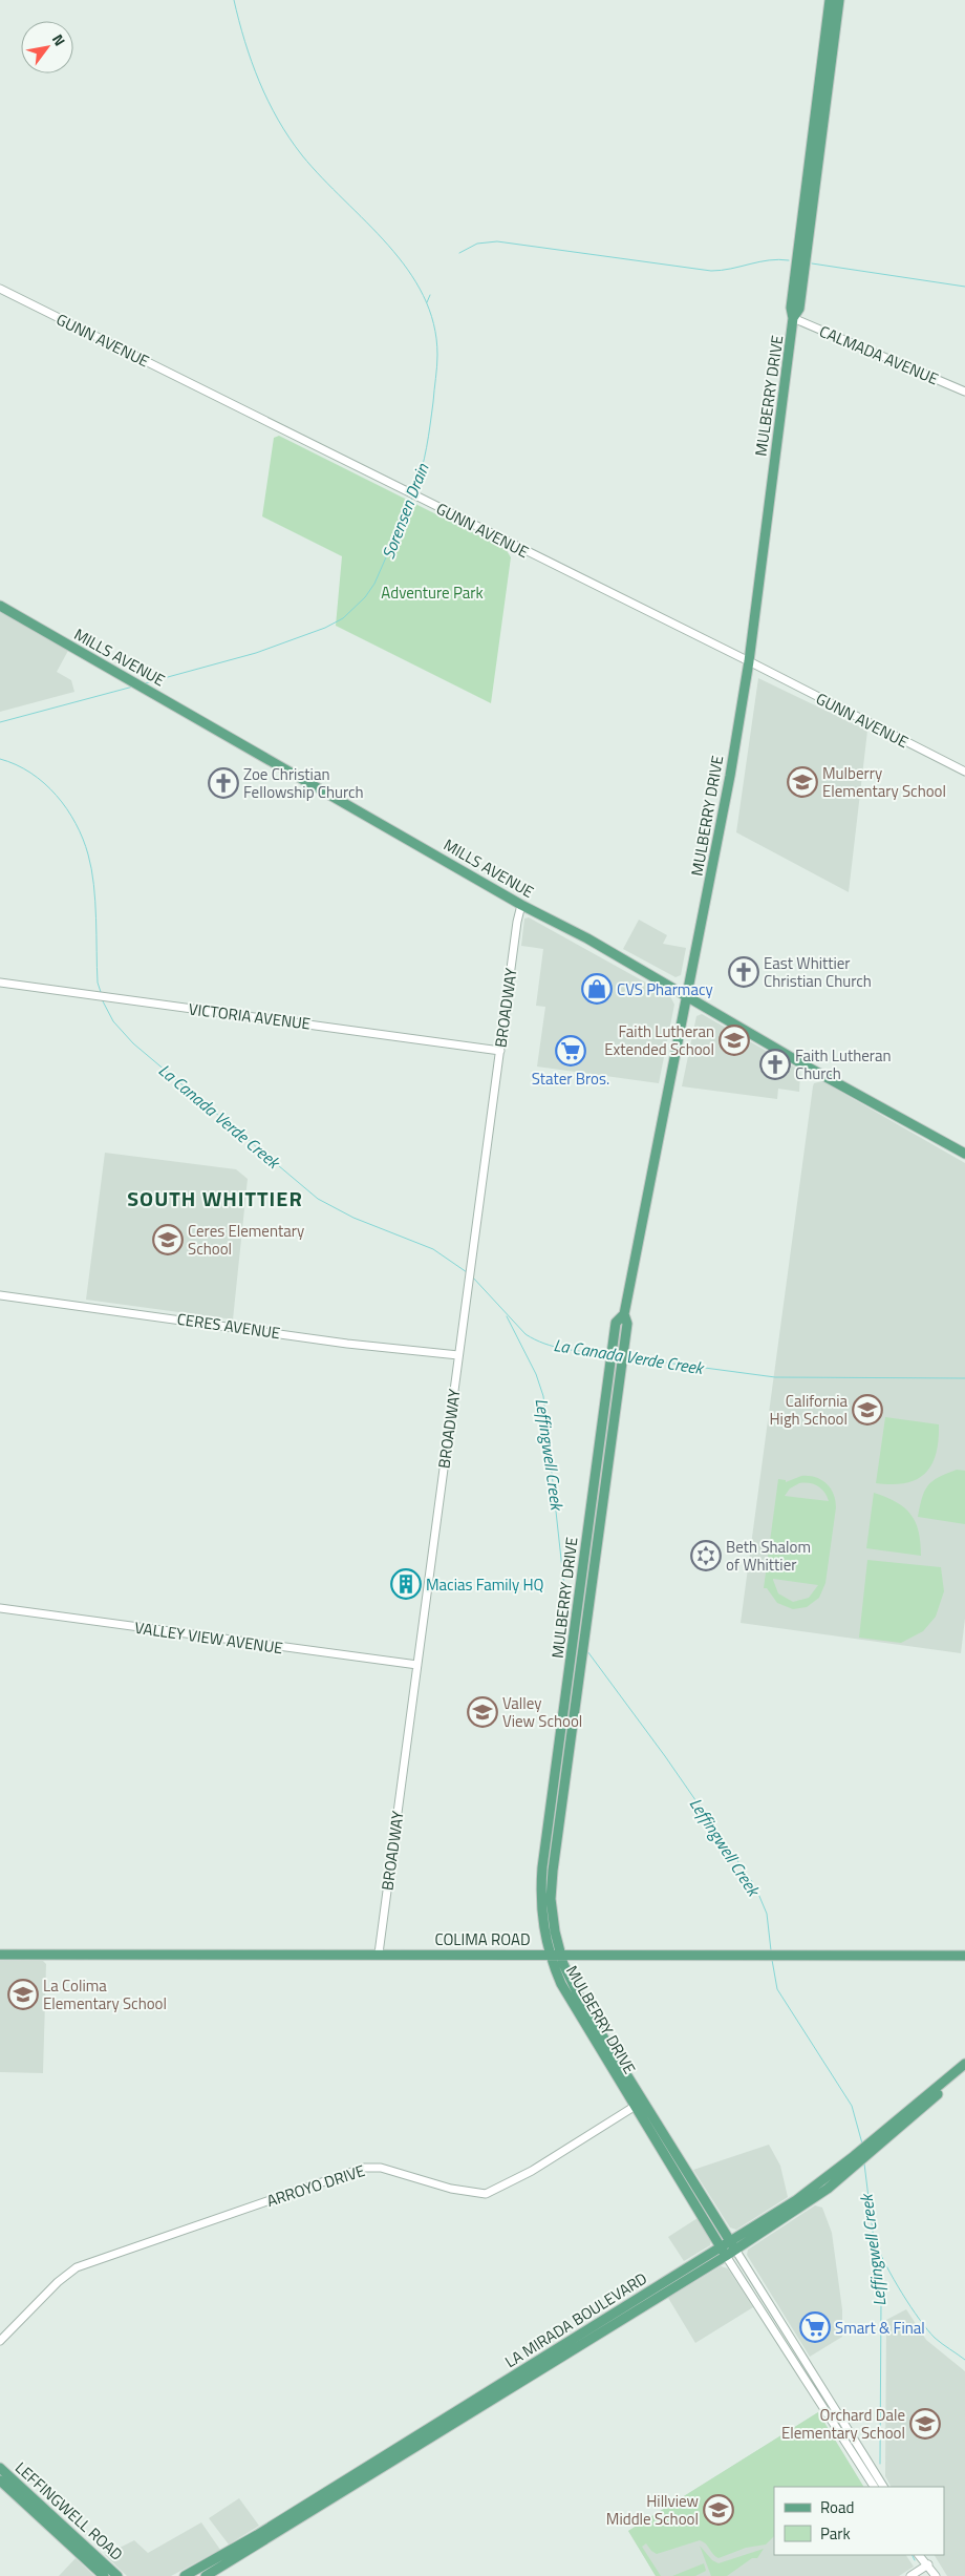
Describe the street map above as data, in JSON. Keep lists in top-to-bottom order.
{
  "streets": {
    "main road": [
      "MULBERRY DRIVE",
      "MILLS AVENUE",
      "COLIMA ROAD",
      "LA MIRADA BOULEVARD",
      "LEFFINGWELL ROAD"
    ],
    "street": [
      "GUNN AVENUE",
      "CALMADA AVENUE",
      "BROADWAY",
      "VICTORIA AVENUE",
      "CERES AVENUE",
      "VALLEY VIEW AVENUE",
      "ARROYO DRIVE"
    ]
  },
  "crossings": [
    ["GUNN AVENUE", "MULBERRY DRIVE"],
    ["CALMADA AVENUE", "MULBERRY DRIVE"],
    ["MULBERRY DRIVE", "MILLS AVENUE"],
    ["MULBERRY DRIVE", "COLIMA ROAD"],
    ["MULBERRY DRIVE", "ARROYO DRIVE"],
    ["MULBERRY DRIVE", "LA MIRADA BOULEVARD"],
    ["MILLS AVENUE", "BROADWAY"],
    ["BROADWAY", "VICTORIA AVENUE"],
    ["BROADWAY", "CERES AVENUE"],
    ["BROADWAY", "VALLEY VIEW AVENUE"],
    ["BROADWAY", "COLIMA ROAD"]
  ],
  "districts": ["SOUTH WHITTIER"],
  "water": ["Sorensen Drain", "La Canada Verde Creek", "Leffingwell Creek"],
  "parks": ["Adventure Park"],
  "places": {
    "school or university": [
      "Mulberry Elementary School",
      "Faith Lutheran Extended School",
      "Ceres Elementary School",
      "California High School",
      "Valley View School",
      "La Colima Elementary School",
      "Orchard Dale Elementary School",
      "Hillview Middle School"
    ],
    "church": ["Zoe Christian Fellowship Church", "East Whittier Christian Church", "Faith Lutheran Church"],
    "shop": ["CVS Pharmacy"],
    "supermarket": ["Stater Bros.", "Smart & Final"],
    "synagogue": ["Beth Shalom of Whittier"],
    "building": ["Macias Family HQ"]
  },
  "legend": ["Road", "Park"],
  "north": "top right"
}
